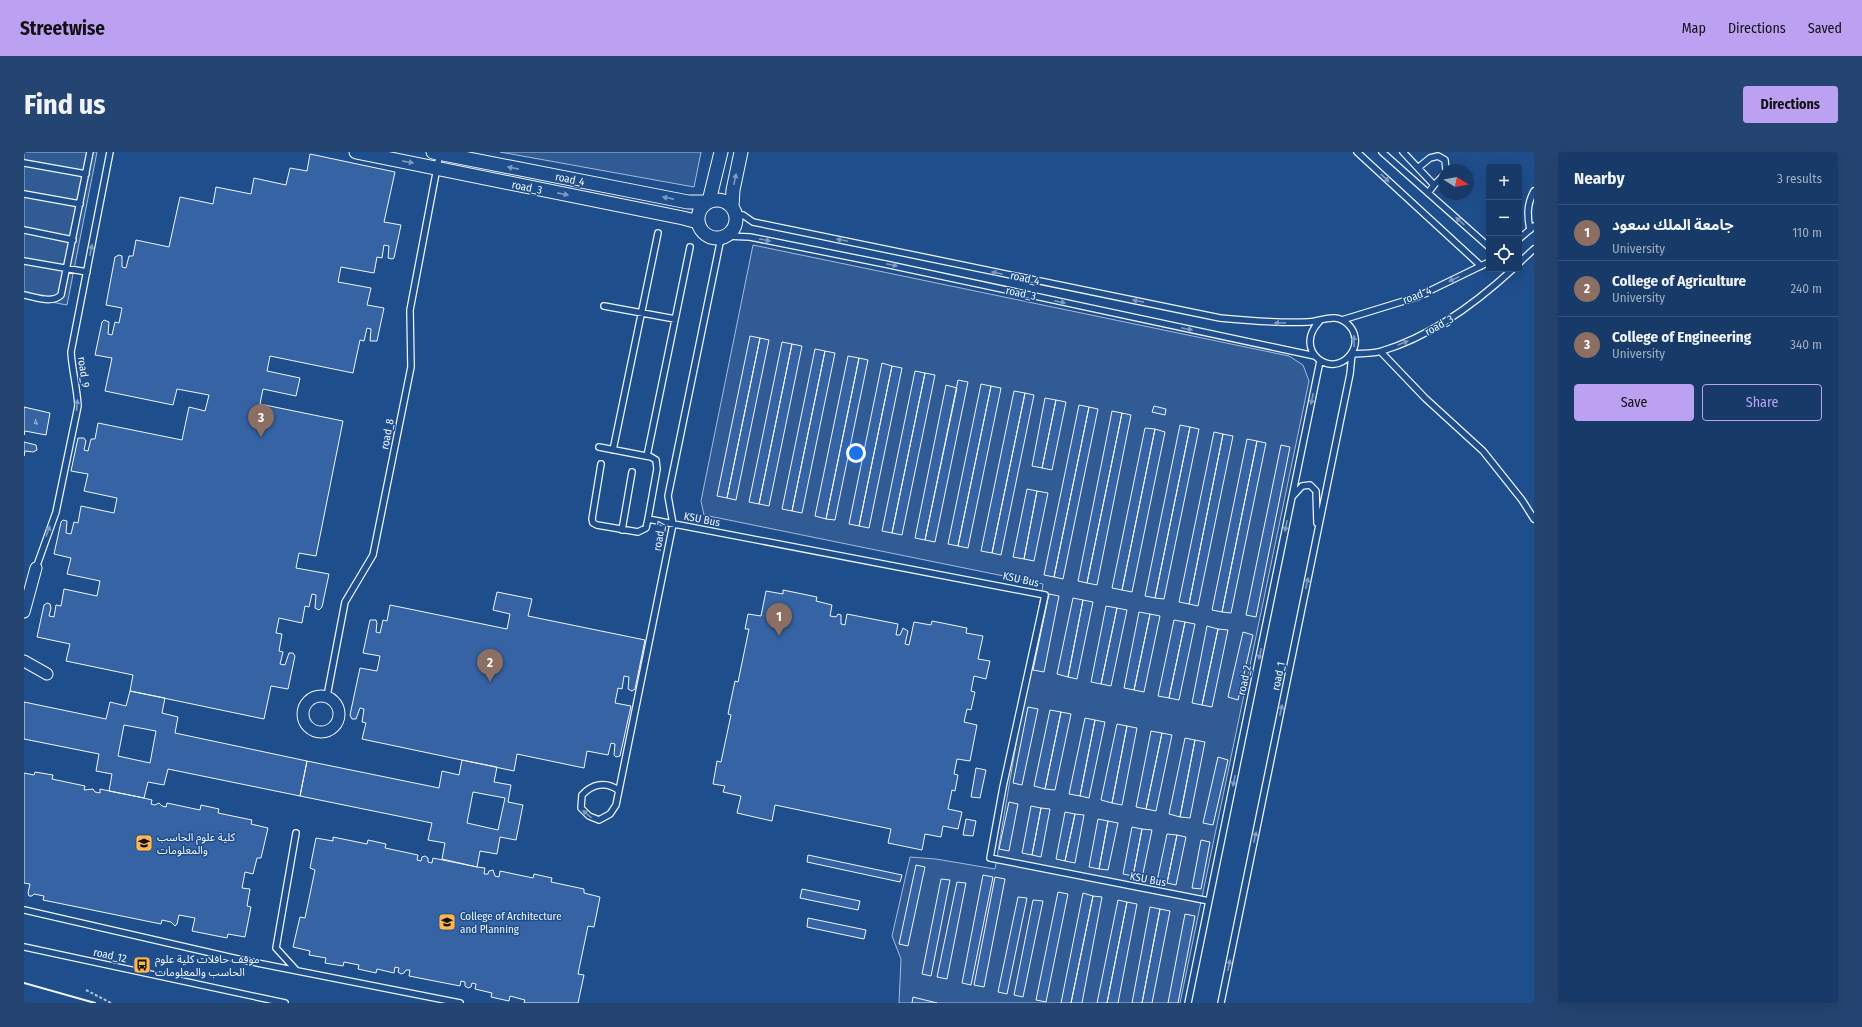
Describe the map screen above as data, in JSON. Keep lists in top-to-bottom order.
{
  "streets": {
    "street": ["road_4", "road_3"],
    "lane": [
      "road_9",
      "road_8",
      "KSU Bus",
      "road_7",
      "road_1",
      "road_2",
      "road_12"
    ]
  },
  "crossings": [
    ["road_4", "road_3"],
    ["road_4", "road_8"],
    ["road_4", "road_7"],
    ["road_4", "road_1"],
    ["road_4", "road_2"],
    ["road_3", "road_8"],
    ["road_3", "road_7"],
    ["road_3", "road_1"],
    ["road_3", "road_2"],
    ["KSU Bus", "road_7"],
    ["KSU Bus", "road_2"],
    ["road_1", "road_2"]
  ],
  "one_way": [
    "road_4",
    "road_3",
    "road_9",
    "road_1",
    "road_2"
  ],
  "places": {
    "school or university": ["كلية علوم الحاسب والمعلومات", "College of Architecture and Planning"],
    "bus stop": ["موقف حافلات كلية علوم الحاسب والمعلومات"]
  },
  "house_numbers": ["4"],
  "north": "right",
  "page": {
    "header": "Streetwise",
    "nav": ["Map", "Directions", "Saved"],
    "buttons": [
      "Directions",
      ["Save", "Share"]
    ],
    "title": "Find us",
    "heading": ["Nearby", "3 results"],
    "map_buttons": ["+", "−"],
    "list": [
      {
        "mark": "1",
        "name": "جامعة الملك سعود",
        "note": "University",
        "value": "110 m"
      },
      {
        "mark": "2",
        "name": "College of Agriculture",
        "note": "University",
        "value": "240 m"
      },
      {
        "mark": "3",
        "name": "College of Engineering",
        "note": "University",
        "value": "340 m"
      }
    ],
    "pins": ["3", "1", "2"]
  }
}
